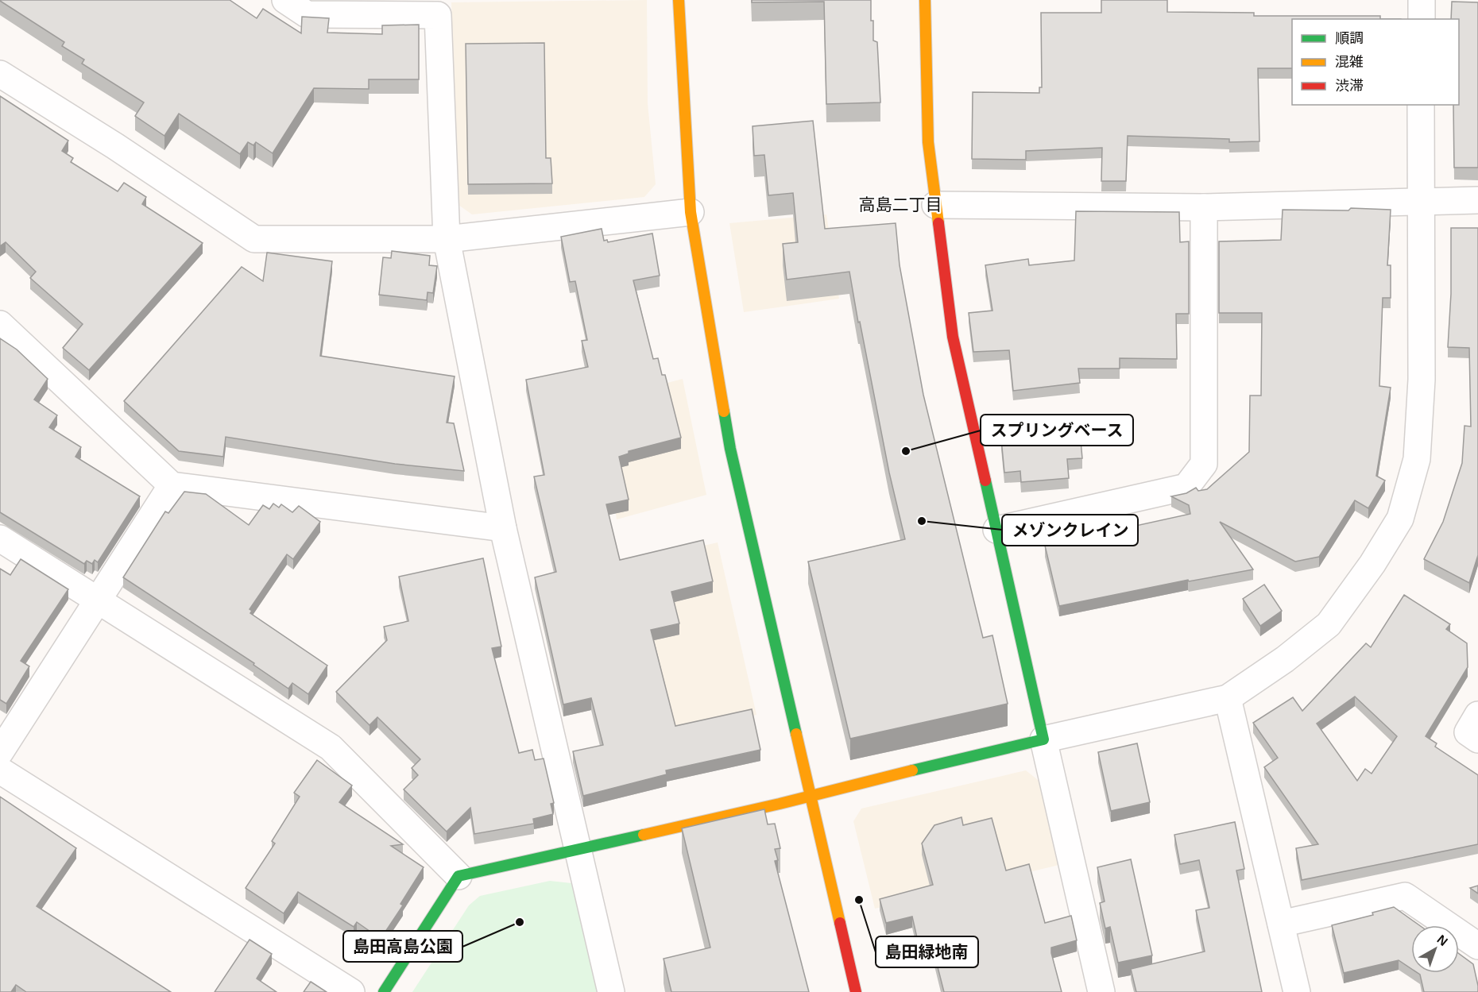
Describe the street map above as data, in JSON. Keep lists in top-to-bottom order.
{
  "districts": ["高島二丁目"],
  "places": [
    "スプリングベース",
    "メゾンクレイン",
    "島田緑地南",
    "島田高島公園"
  ],
  "legend": ["順調", "混雑", "渋滞"],
  "north": "top right"
}
